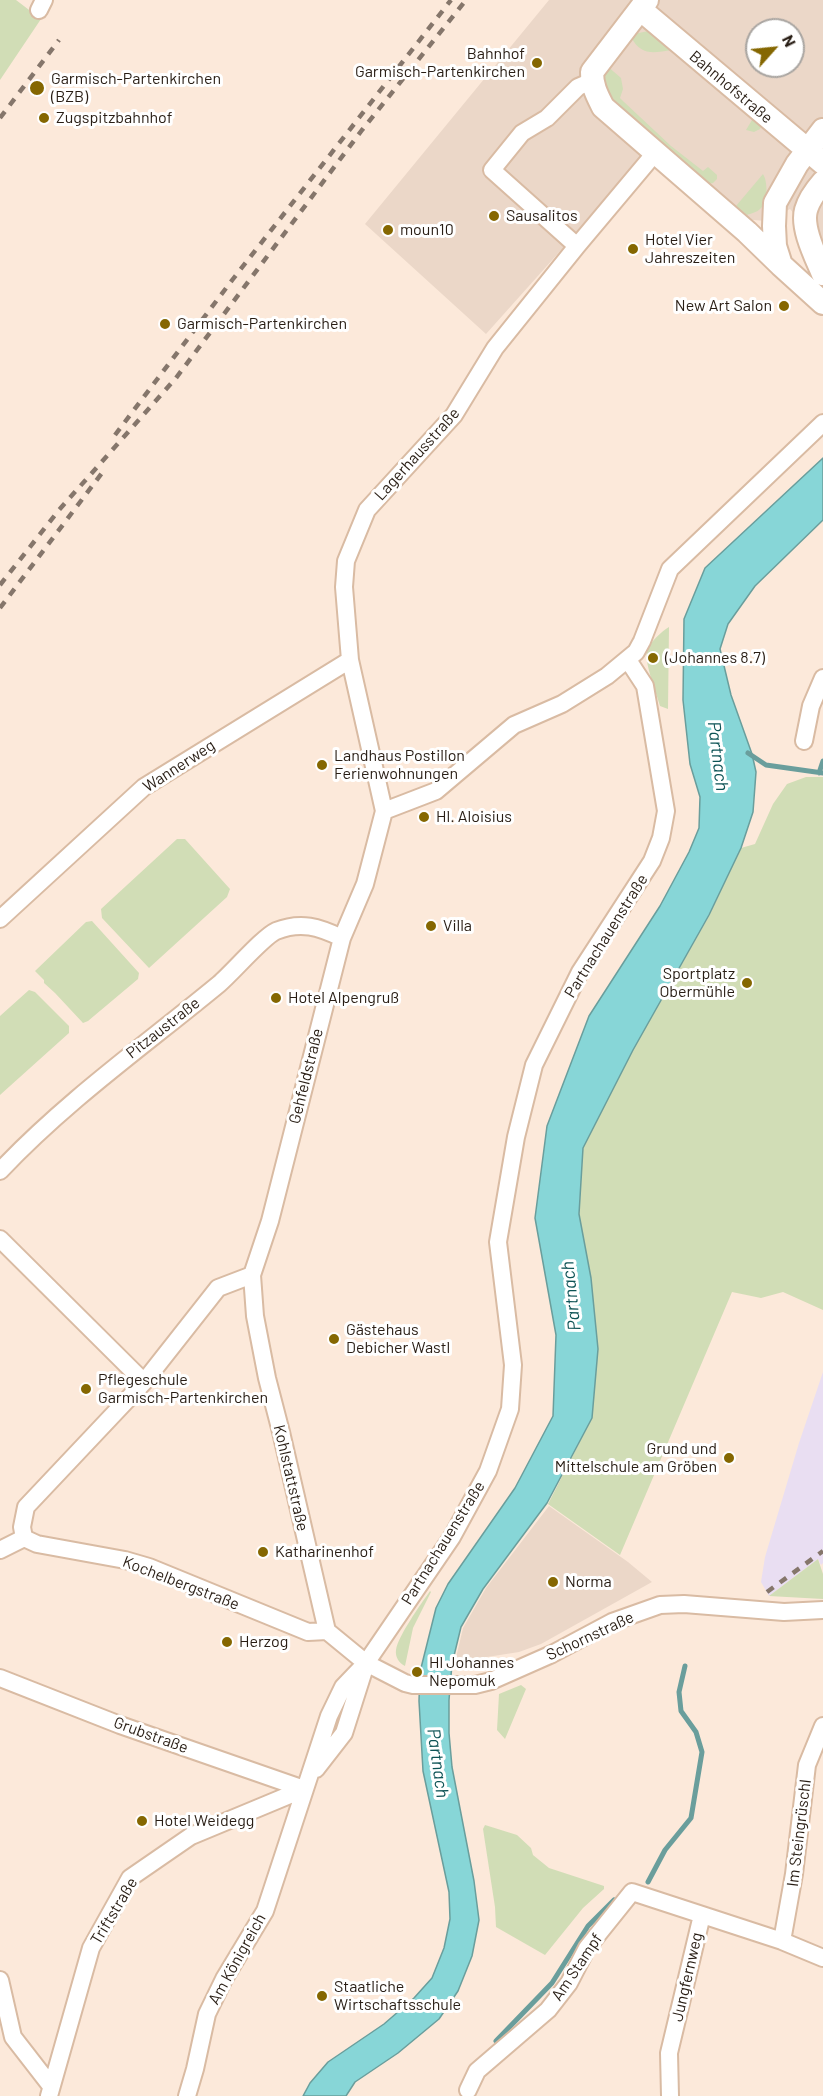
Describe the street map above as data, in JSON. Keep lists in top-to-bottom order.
{
  "streets": {
    "street": [
      "Bahnhofstraße",
      "Lagerhausstraße",
      "Wannerweg",
      "Partnachauenstraße",
      "Pitzaustraße",
      "Gehfeldstraße",
      "Kohlstattstraße",
      "Kochelbergstraße",
      "Schornstraße",
      "Grubstraße",
      "Im Steingrüschl",
      "Triftstraße",
      "Am Königreich",
      "Am Stampf",
      "Jungfernweg"
    ]
  },
  "crossings": [
    ["Bahnhofstraße", "Lagerhausstraße"],
    ["Lagerhausstraße", "Wannerweg"],
    ["Lagerhausstraße", "Gehfeldstraße"],
    ["Partnachauenstraße", "Schornstraße"],
    ["Partnachauenstraße", "Grubstraße"],
    ["Partnachauenstraße", "Triftstraße"],
    ["Partnachauenstraße", "Am Königreich"],
    ["Pitzaustraße", "Gehfeldstraße"],
    ["Gehfeldstraße", "Kohlstattstraße"],
    ["Kohlstattstraße", "Kochelbergstraße"],
    ["Grubstraße", "Triftstraße"],
    ["Grubstraße", "Am Königreich"],
    ["Im Steingrüschl", "Jungfernweg"],
    ["Triftstraße", "Am Königreich"],
    ["Am Stampf", "Jungfernweg"]
  ],
  "water": ["Partnach"],
  "places": [
    "Bahnhof Garmisch-Partenkirchen",
    "Garmisch-Partenkirchen (BZB)",
    "Zugspitzbahnhof",
    "Sausalitos",
    "moun10",
    "Hotel Vier Jahreszeiten",
    "New Art Salon",
    "Garmisch-Partenkirchen",
    "(Johannes 8.7)",
    "Landhaus Postillon Ferienwohnungen",
    "Hl. Aloisius",
    "Villa",
    "Sportplatz Obermühle",
    "Hotel Alpengruß",
    "Gästehaus Debicher Wastl",
    "Pflegeschule Garmisch-Partenkirchen",
    "Grund und Mittelschule am Gröben",
    "Katharinenhof",
    "Norma",
    "Herzog",
    "Hl Johannes Nepomuk",
    "Hotel Weidegg",
    "Staatliche Wirtschaftsschule"
  ],
  "north": "top right"
}
